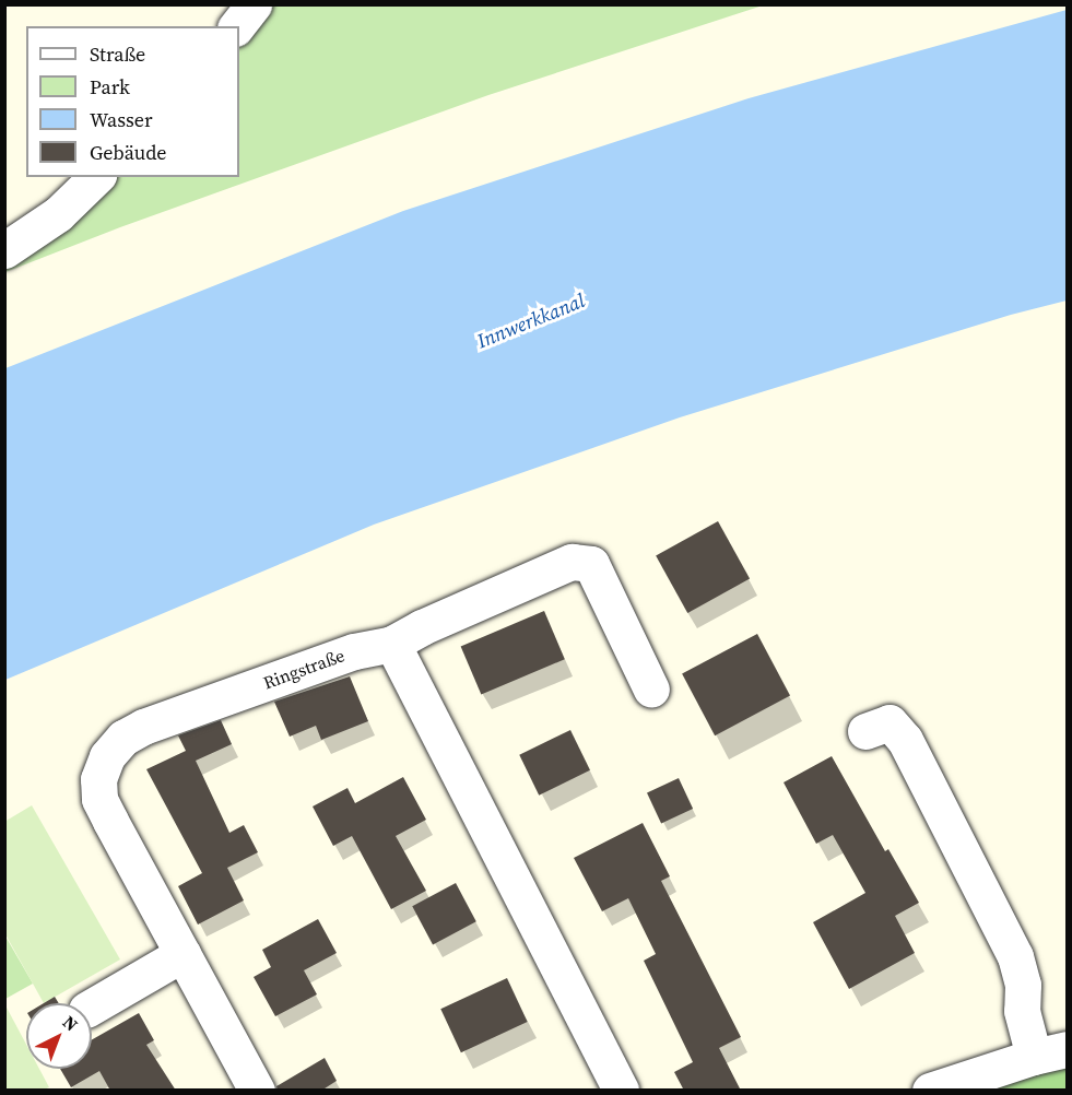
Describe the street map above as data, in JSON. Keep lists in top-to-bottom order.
{
  "streets": {
    "street": ["Ringstraße"]
  },
  "water": ["Innwerkkanal"],
  "legend": [
    "Straße",
    "Park",
    "Wasser",
    "Gebäude"
  ],
  "north": "top right"
}
